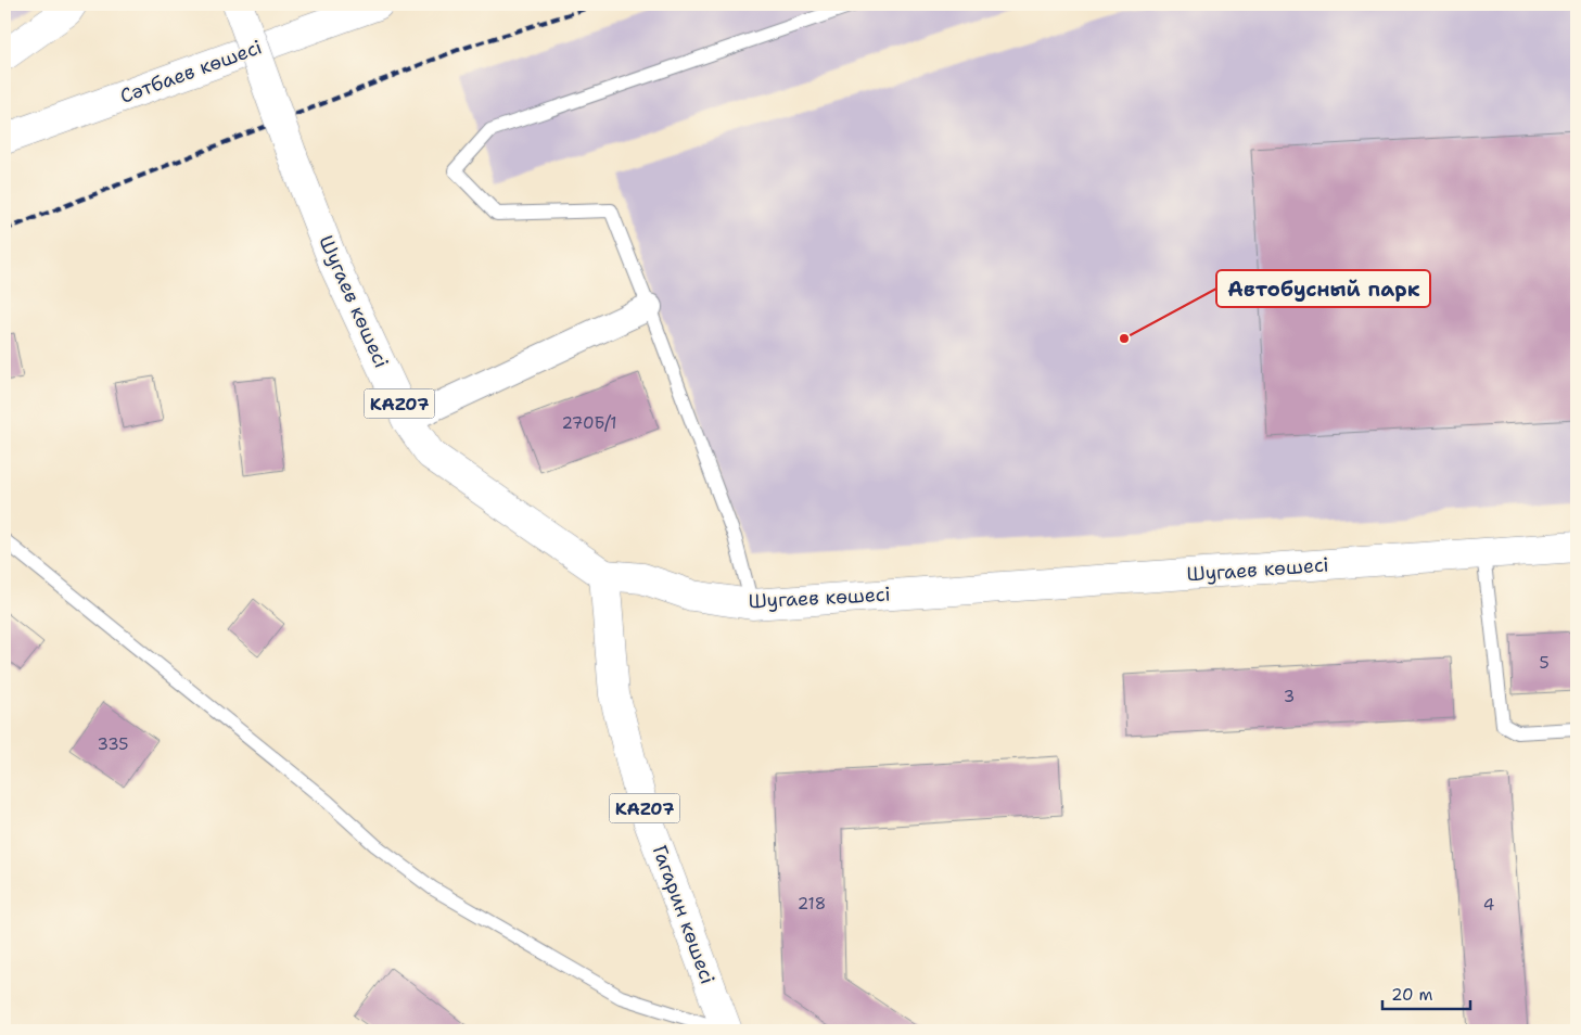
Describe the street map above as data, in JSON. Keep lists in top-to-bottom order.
{
  "streets": {
    "main road": [
      "Сәтбаев көшесі",
      "Шугаев көшесі",
      "KAZ07",
      "Гагарин көшесі"
    ]
  },
  "crossings": [
    ["Шугаев көшесі", "Гагарин көшесі"]
  ],
  "places": ["Автобусный парк"],
  "house_numbers": [
    "270Б/1",
    "5",
    "3",
    "335",
    "218",
    "4"
  ],
  "scale_bar": "20 m"
}
